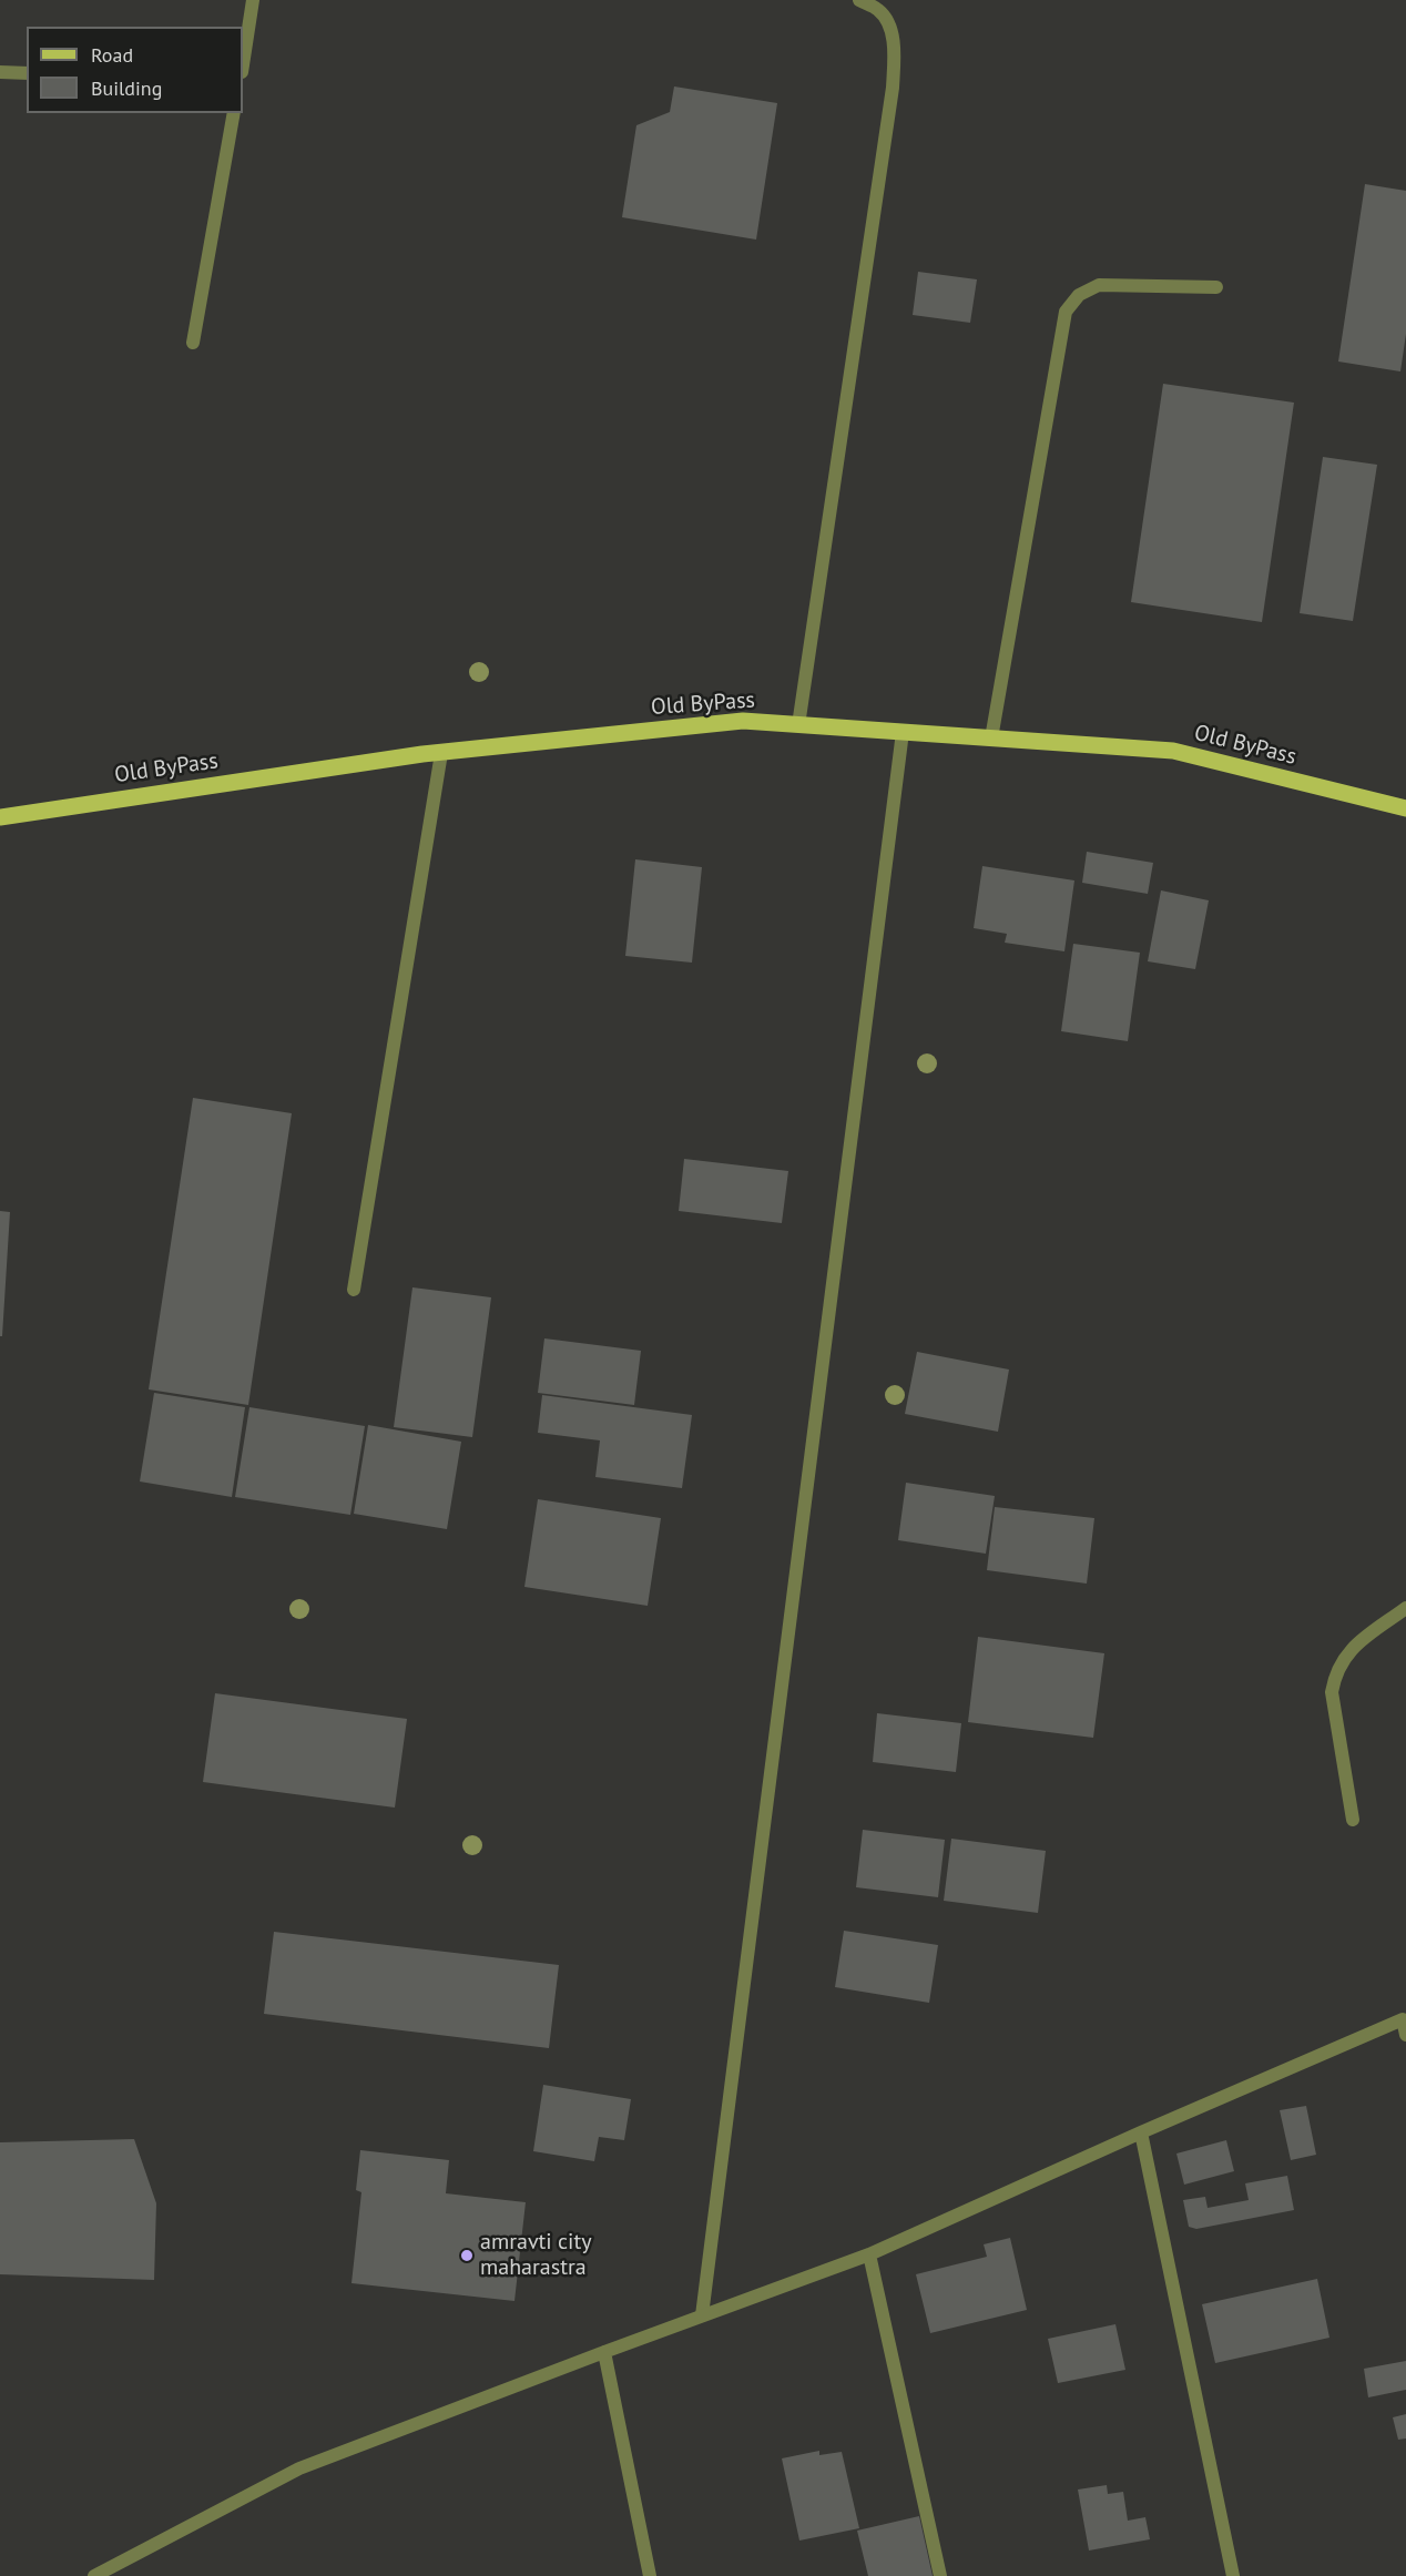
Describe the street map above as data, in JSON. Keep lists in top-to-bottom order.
{
  "streets": {
    "main road": ["Old ByPass"]
  },
  "places": ["amravti city maharastra"],
  "legend": ["Road", "Building"]
}
